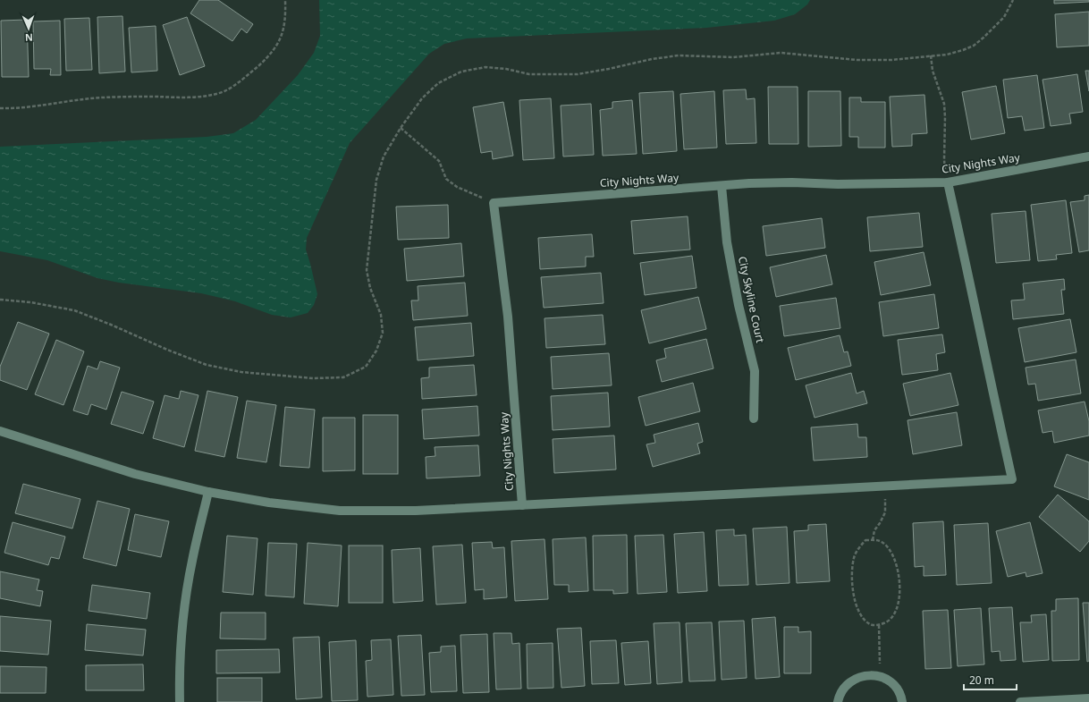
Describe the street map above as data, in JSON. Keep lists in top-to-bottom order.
{
  "streets": {
    "street": ["City Nights Way", "City Skyline Court"]
  },
  "crossings": [
    ["City Nights Way", "City Skyline Court"]
  ],
  "scale_bar": "20 m",
  "north": "bottom"
}
